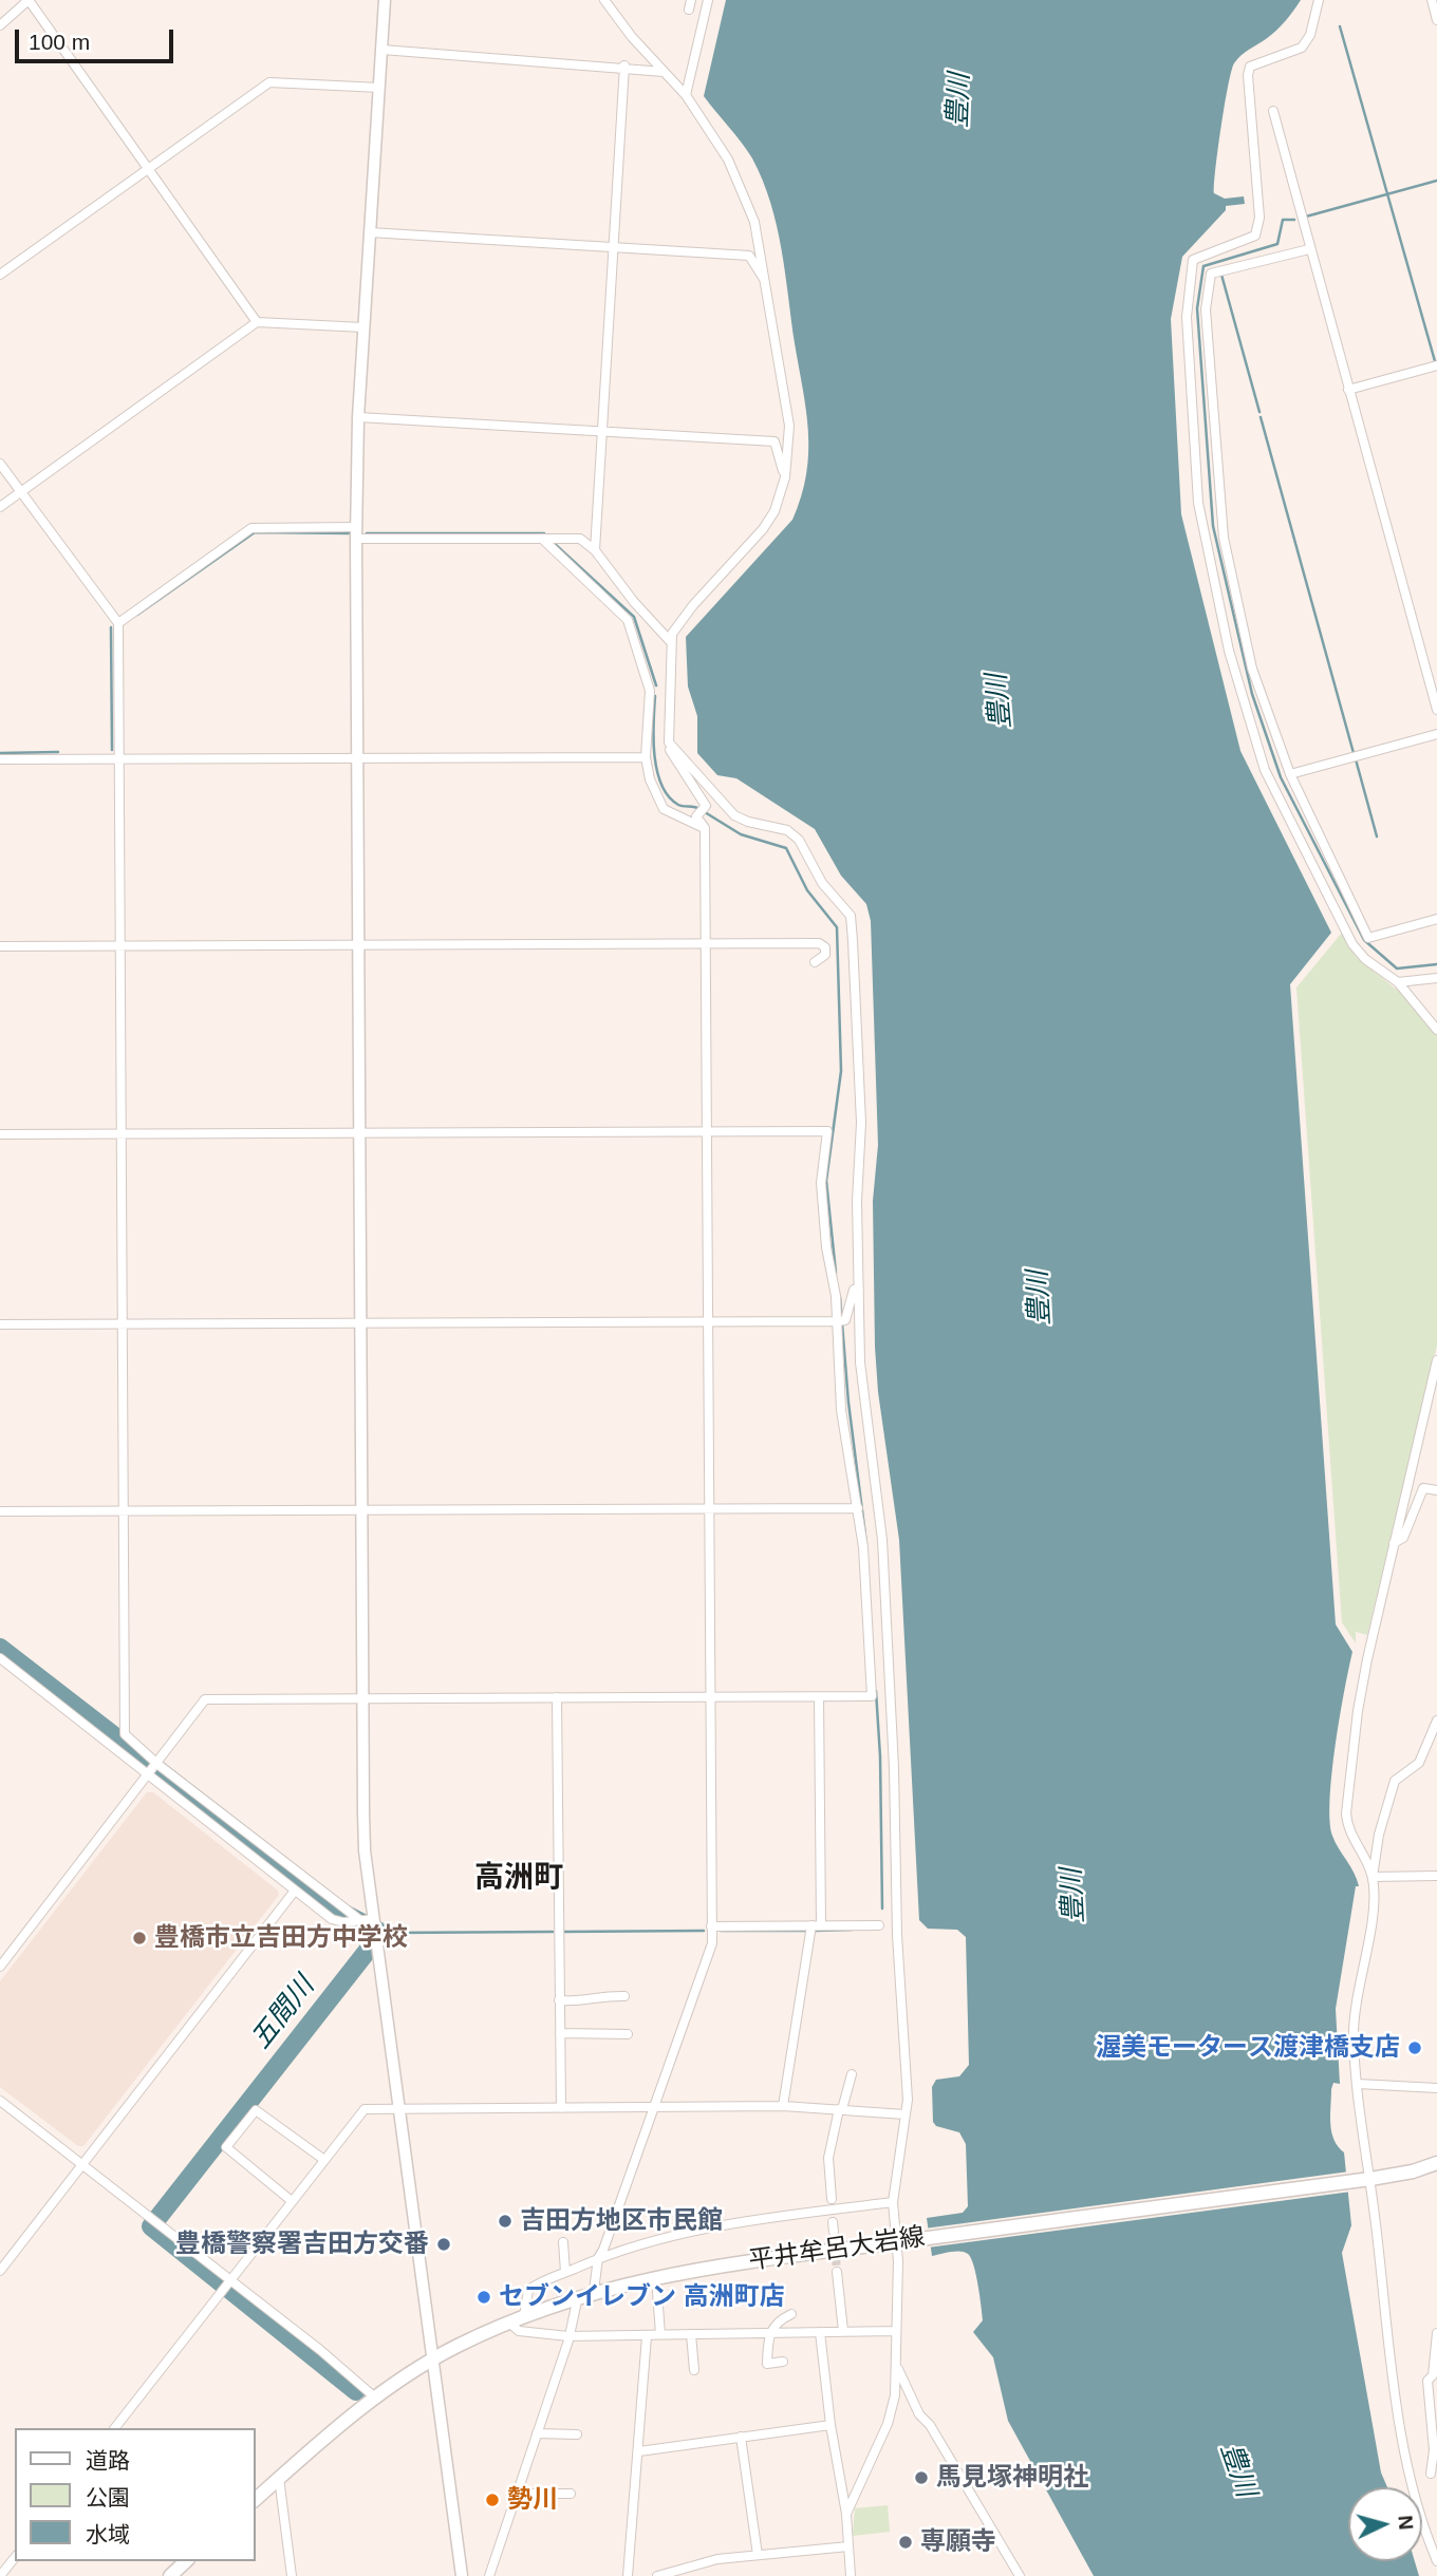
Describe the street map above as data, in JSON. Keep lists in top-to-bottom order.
{
  "streets": {
    "main road": ["平井牟呂大岩線"]
  },
  "districts": ["高洲町"],
  "water": ["豊川", "五間川"],
  "places": [
    "豊橋市立吉田方中学校",
    "渥美モータース渡津橋支店",
    "吉田方地区市民館",
    "豊橋警察署吉田方交番",
    "セブンイレブン 高洲町店",
    "馬見塚神明社",
    "勢川",
    "専願寺"
  ],
  "legend": ["道路", "公園", "水域"],
  "scale_bar": "100 m",
  "north": "right"
}
